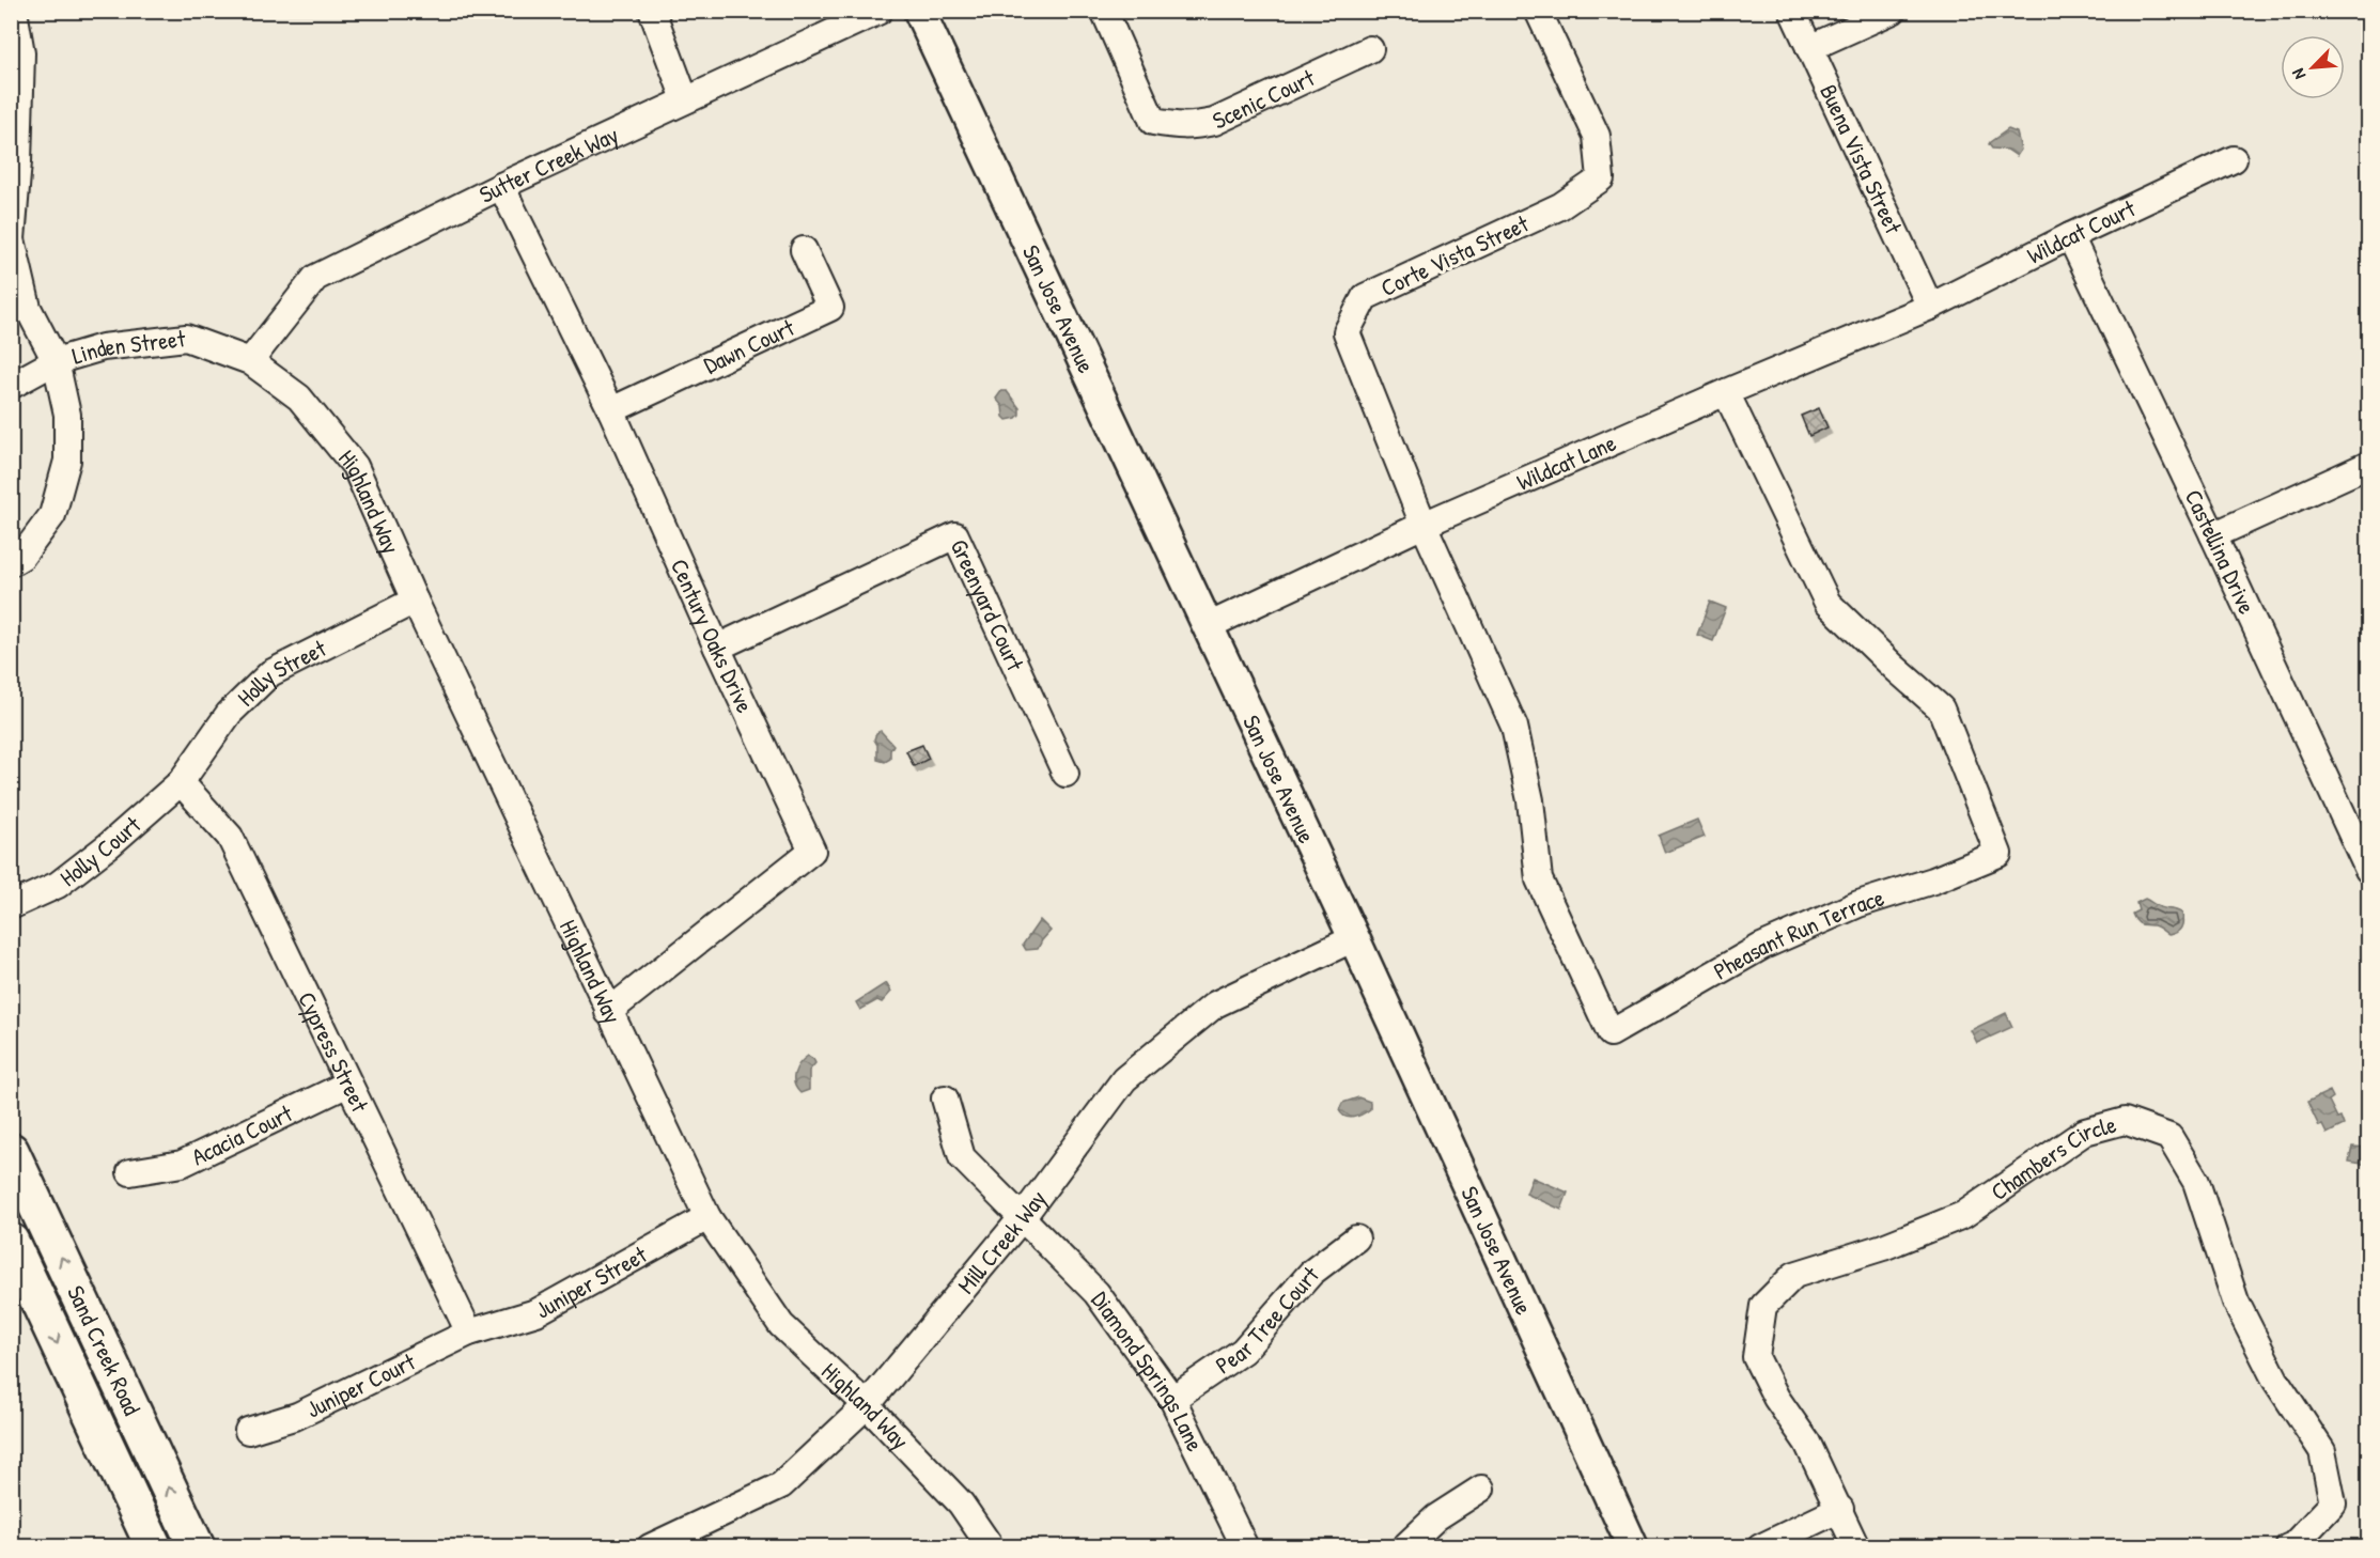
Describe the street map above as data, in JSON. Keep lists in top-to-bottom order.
{
  "streets": {
    "main road": ["Sand Creek Road"],
    "street": [
      "Scenic Court",
      "Buena Vista Street",
      "Sutter Creek Way",
      "Wildcat Court",
      "Corte Vista Street",
      "San Jose Avenue",
      "Dawn Court",
      "Linden Street",
      "Wildcat Lane",
      "Highland Way",
      "Castellina Drive",
      "Greenyard Court",
      "Century Oaks Drive",
      "Holly Street",
      "Holly Court",
      "Pheasant Run Terrace",
      "Cypress Street",
      "Acacia Court",
      "Chambers Circle",
      "Mill Creek Way",
      "Juniper Street",
      "Pear Tree Court",
      "Diamond Springs Lane",
      "Juniper Court"
    ]
  },
  "crossings": [
    ["Buena Vista Street", "Wildcat Court"],
    ["Buena Vista Street", "Wildcat Lane"],
    ["Sutter Creek Way", "Linden Street"],
    ["Sutter Creek Way", "Highland Way"],
    ["Sutter Creek Way", "Century Oaks Drive"],
    ["Wildcat Court", "Wildcat Lane"],
    ["Wildcat Court", "Castellina Drive"],
    ["Corte Vista Street", "Wildcat Lane"],
    ["Corte Vista Street", "Pheasant Run Terrace"],
    ["San Jose Avenue", "Wildcat Lane"],
    ["San Jose Avenue", "Mill Creek Way"],
    ["Dawn Court", "Century Oaks Drive"],
    ["Linden Street", "Highland Way"],
    ["Wildcat Lane", "Pheasant Run Terrace"],
    ["Highland Way", "Century Oaks Drive"],
    ["Highland Way", "Holly Street"],
    ["Highland Way", "Mill Creek Way"],
    ["Highland Way", "Juniper Street"],
    ["Greenyard Court", "Century Oaks Drive"],
    ["Holly Street", "Holly Court"],
    ["Holly Street", "Cypress Street"],
    ["Holly Court", "Cypress Street"],
    ["Cypress Street", "Acacia Court"],
    ["Cypress Street", "Juniper Street"],
    ["Cypress Street", "Juniper Court"],
    ["Mill Creek Way", "Diamond Springs Lane"],
    ["Juniper Street", "Juniper Court"],
    ["Pear Tree Court", "Diamond Springs Lane"]
  ],
  "north": "bottom left"
}
